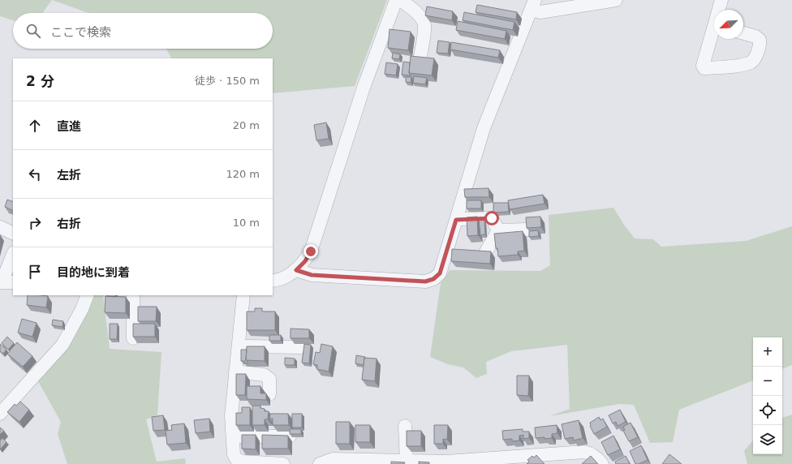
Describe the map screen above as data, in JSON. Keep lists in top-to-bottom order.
{
  "north": "bottom left",
  "page": {
    "search": "ここで検索",
    "heading": ["2 分", "徒歩 · 150 m"],
    "list": [
      ["直進", "20 m"],
      ["左折", "120 m"],
      ["右折", "10 m"],
      "目的地に到着"
    ],
    "map_buttons": ["+", "−"]
  }
}
